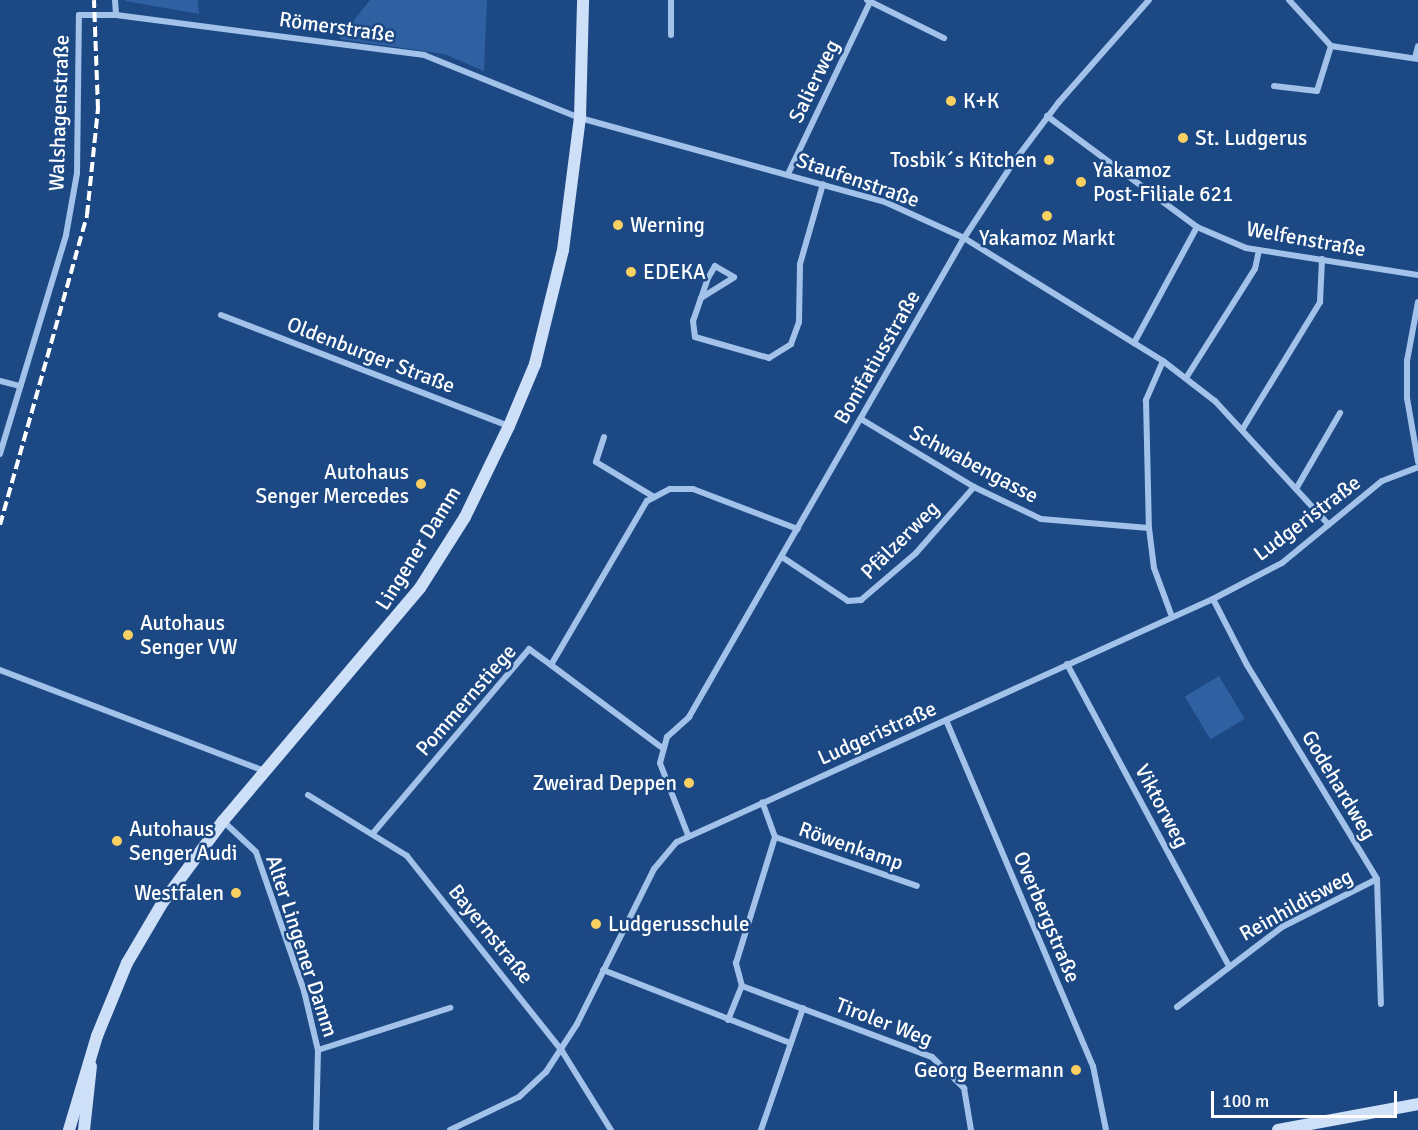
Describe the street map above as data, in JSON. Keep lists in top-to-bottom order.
{
  "streets": {
    "main road": ["Lingener Damm"],
    "street": [
      "Römerstraße",
      "Salierweg",
      "Walshagenstraße",
      "Staufenstraße",
      "Welfenstraße",
      "Oldenburger Straße",
      "Bonifatiusstraße",
      "Schwabengasse",
      "Ludgeristraße",
      "Pfälzerweg",
      "Pommernstiege",
      "Godehardweg",
      "Viktorweg",
      "Röwenkamp",
      "Reinhildisweg",
      "Overbergstraße",
      "Bayernstraße",
      "Alter Lingener Damm",
      "Tiroler Weg"
    ]
  },
  "crossings": [
    ["Römerstraße", "Walshagenstraße"],
    ["Römerstraße", "Staufenstraße"],
    ["Römerstraße", "Lingener Damm"],
    ["Salierweg", "Staufenstraße"],
    ["Staufenstraße", "Bonifatiusstraße"],
    ["Staufenstraße", "Ludgeristraße"],
    ["Staufenstraße", "Lingener Damm"],
    ["Welfenstraße", "Bonifatiusstraße"],
    ["Oldenburger Straße", "Lingener Damm"],
    ["Bonifatiusstraße", "Schwabengasse"],
    ["Bonifatiusstraße", "Pfälzerweg"],
    ["Schwabengasse", "Pfälzerweg"],
    ["Ludgeristraße", "Godehardweg"],
    ["Ludgeristraße", "Viktorweg"],
    ["Ludgeristraße", "Röwenkamp"],
    ["Ludgeristraße", "Overbergstraße"],
    ["Ludgeristraße", "Bayernstraße"],
    ["Lingener Damm", "Alter Lingener Damm"],
    ["Pommernstiege", "Bayernstraße"],
    ["Godehardweg", "Reinhildisweg"],
    ["Viktorweg", "Reinhildisweg"],
    ["Röwenkamp", "Tiroler Weg"]
  ],
  "places": [
    "K+K",
    "St. Ludgerus",
    "Tosbik´s Kitchen",
    "Yakamoz Post-Filiale 621",
    "Yakamoz Markt",
    "Werning",
    "EDEKA",
    "Autohaus Senger Mercedes",
    "Autohaus Senger VW",
    "Zweirad Deppen",
    "Autohaus Senger Audi",
    "Westfalen",
    "Ludgerusschule",
    "Georg Beermann"
  ],
  "scale_bar": "100 m"
}
